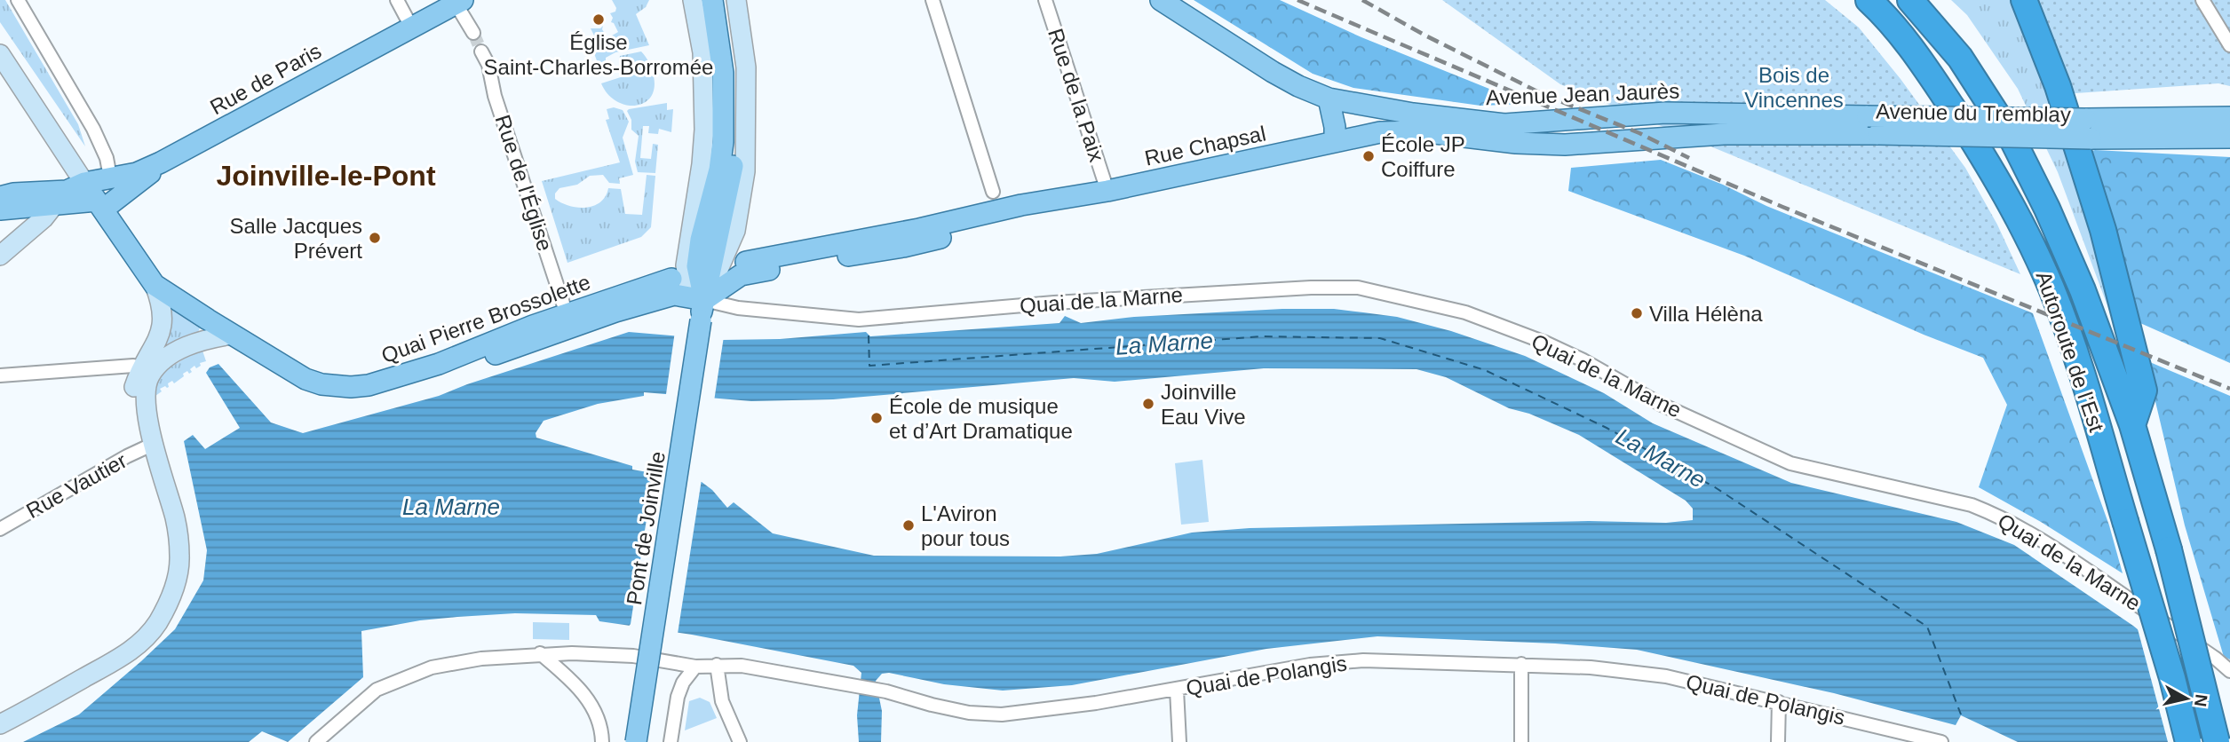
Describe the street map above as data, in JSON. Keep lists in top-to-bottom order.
{
  "streets": {
    "highway": ["Autoroute de l’Est"],
    "main road": [
      "Rue de Paris",
      "Avenue Jean Jaurès",
      "Avenue du Tremblay",
      "Rue Chapsal",
      "Quai Pierre Brossolette",
      "Pont de Joinville"
    ],
    "street": [
      "Rue de la Paix",
      "Rue de l'Église",
      "Quai de la Marne",
      "Rue Vautier",
      "Quai de Polangis"
    ]
  },
  "crossings": [
    ["Avenue Jean Jaurès", "Avenue du Tremblay"],
    ["Rue de la Paix", "Rue Chapsal"],
    ["Avenue du Tremblay", "Rue Chapsal"],
    ["Rue de l'Église", "Quai Pierre Brossolette"],
    ["Quai de la Marne", "Pont de Joinville"]
  ],
  "districts": ["Joinville-le-Pont"],
  "water": ["La Marne"],
  "parks": ["Bois de Vincennes"],
  "places": [
    "Église Saint-Charles-Borromée",
    "École JP Coiffure",
    "Salle Jacques Prévert",
    "Villa Hélèna",
    "Joinville Eau Vive",
    "École de musique et d’Art Dramatique",
    "L'Aviron pour tous"
  ],
  "north": "right"
}
